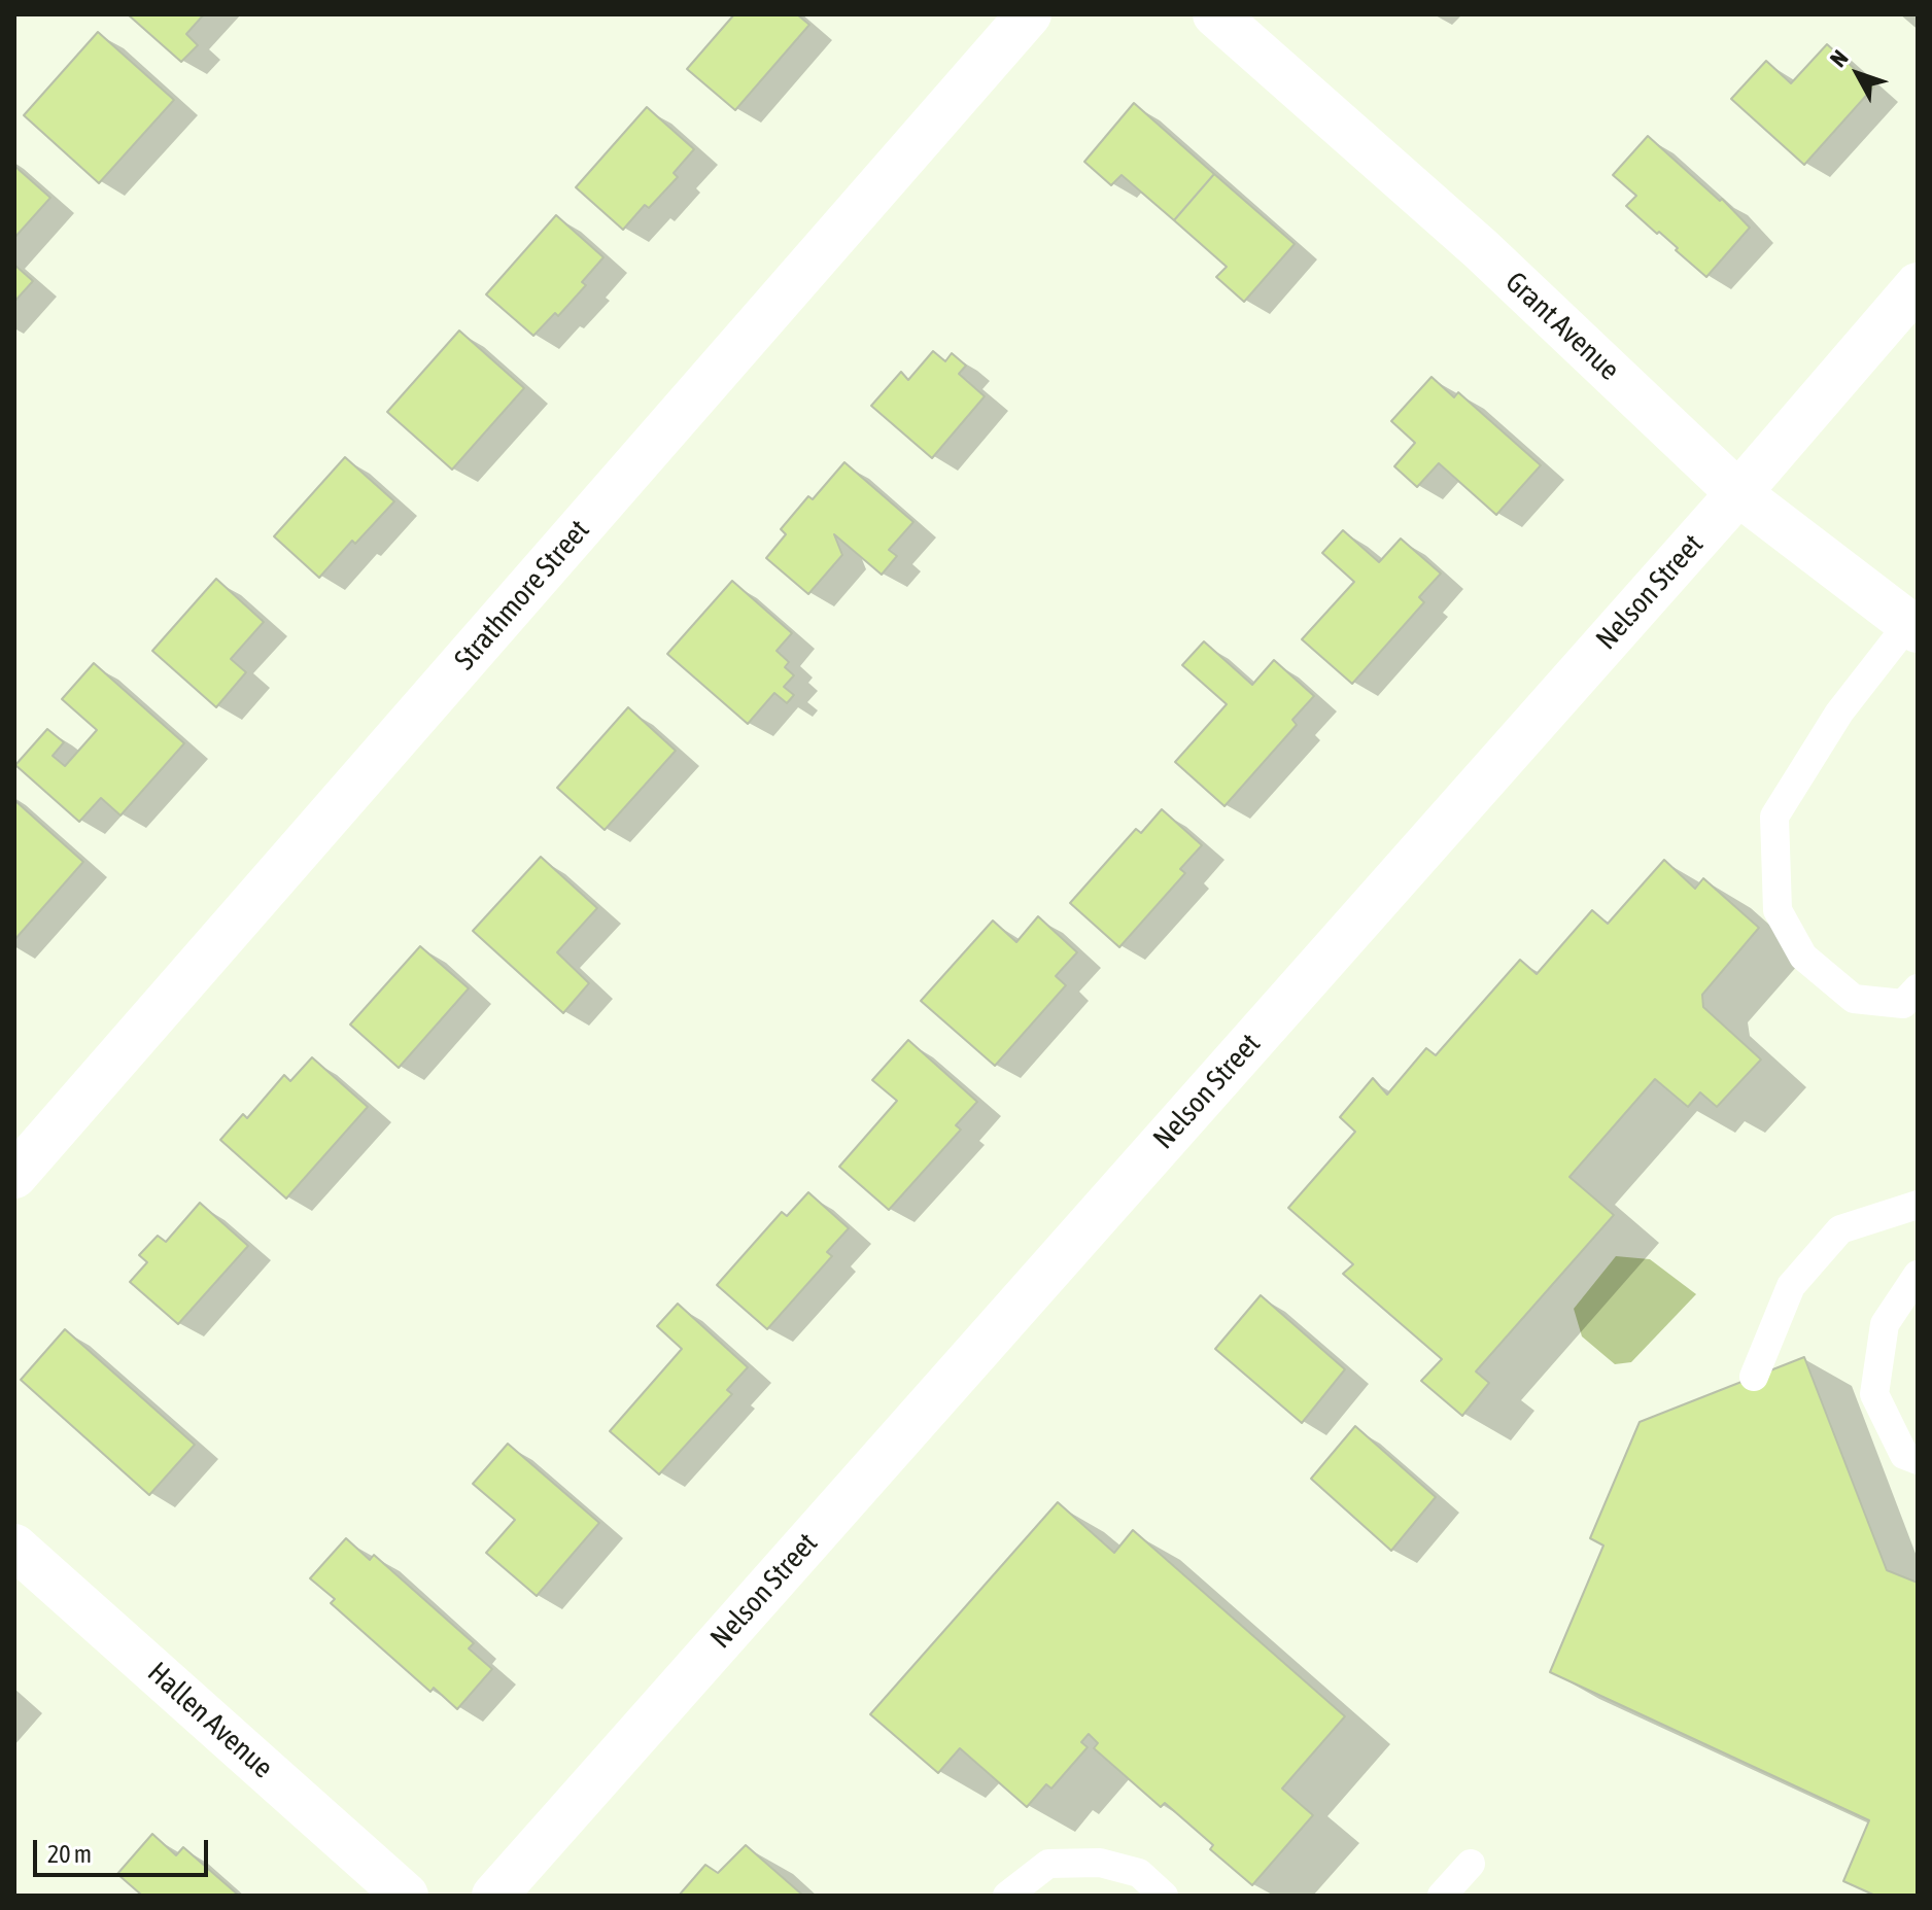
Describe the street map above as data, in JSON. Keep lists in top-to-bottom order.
{
  "streets": {
    "street": [
      "Grant Avenue",
      "Nelson Street",
      "Strathmore Street",
      "Hallen Avenue"
    ]
  },
  "crossings": [
    ["Grant Avenue", "Nelson Street"]
  ],
  "scale_bar": "20 m",
  "north": "top left"
}
